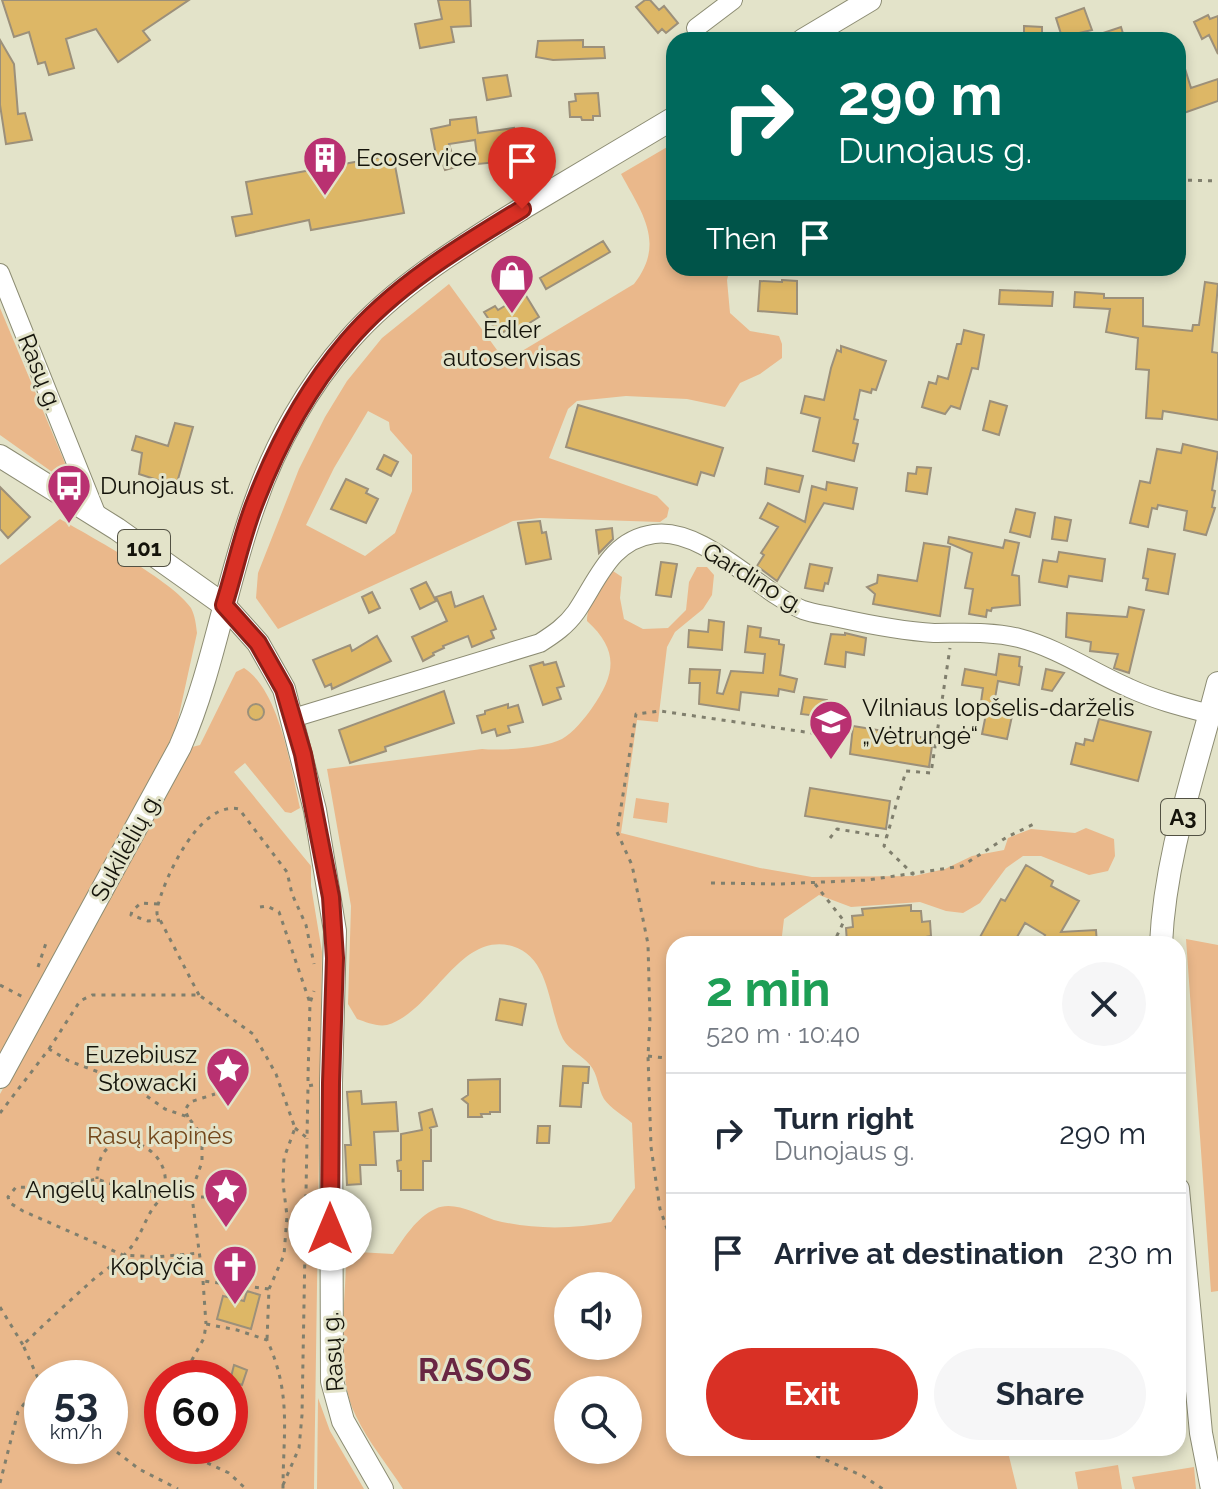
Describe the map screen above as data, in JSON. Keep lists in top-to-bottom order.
{
  "streets": {
    "main road": [
      "Rasų g.",
      "101",
      "A3",
      "Sukilėlių g."
    ],
    "street": ["Gardino g."]
  },
  "crossings": [
    ["Rasų g.", "101"],
    ["Rasų g.", "Gardino g."],
    ["Rasų g.", "Sukilėlių g."],
    ["101", "Sukilėlių g."],
    ["Gardino g.", "A3"]
  ],
  "districts": ["RASOS"],
  "parks": ["Rasų kapinės"],
  "places": {
    "building": ["Ecoservice"],
    "shop": ["Edler autoservisas"],
    "bus stop": ["Dunojaus st."],
    "school or university": ["Vilniaus lopšelis-darželis „Vėtrungė“"],
    "place": ["Euzebiusz Słowacki", "Angelų kalnelis"],
    "church": ["Koplyčia"]
  },
  "page": {
    "turn": ["290 m", "Dunojaus g."],
    "then": "Then",
    "heading": ["2 min", "520 m · 10:40"],
    "list": [
      {
        "name": "Turn right",
        "note": "Dunojaus g.",
        "value": "290 m"
      },
      {
        "name": "Arrive at destination",
        "value": "230 m"
      }
    ],
    "buttons": ["Exit", "Share"],
    "speed": "53 km/h",
    "limit": "60"
  }
}
